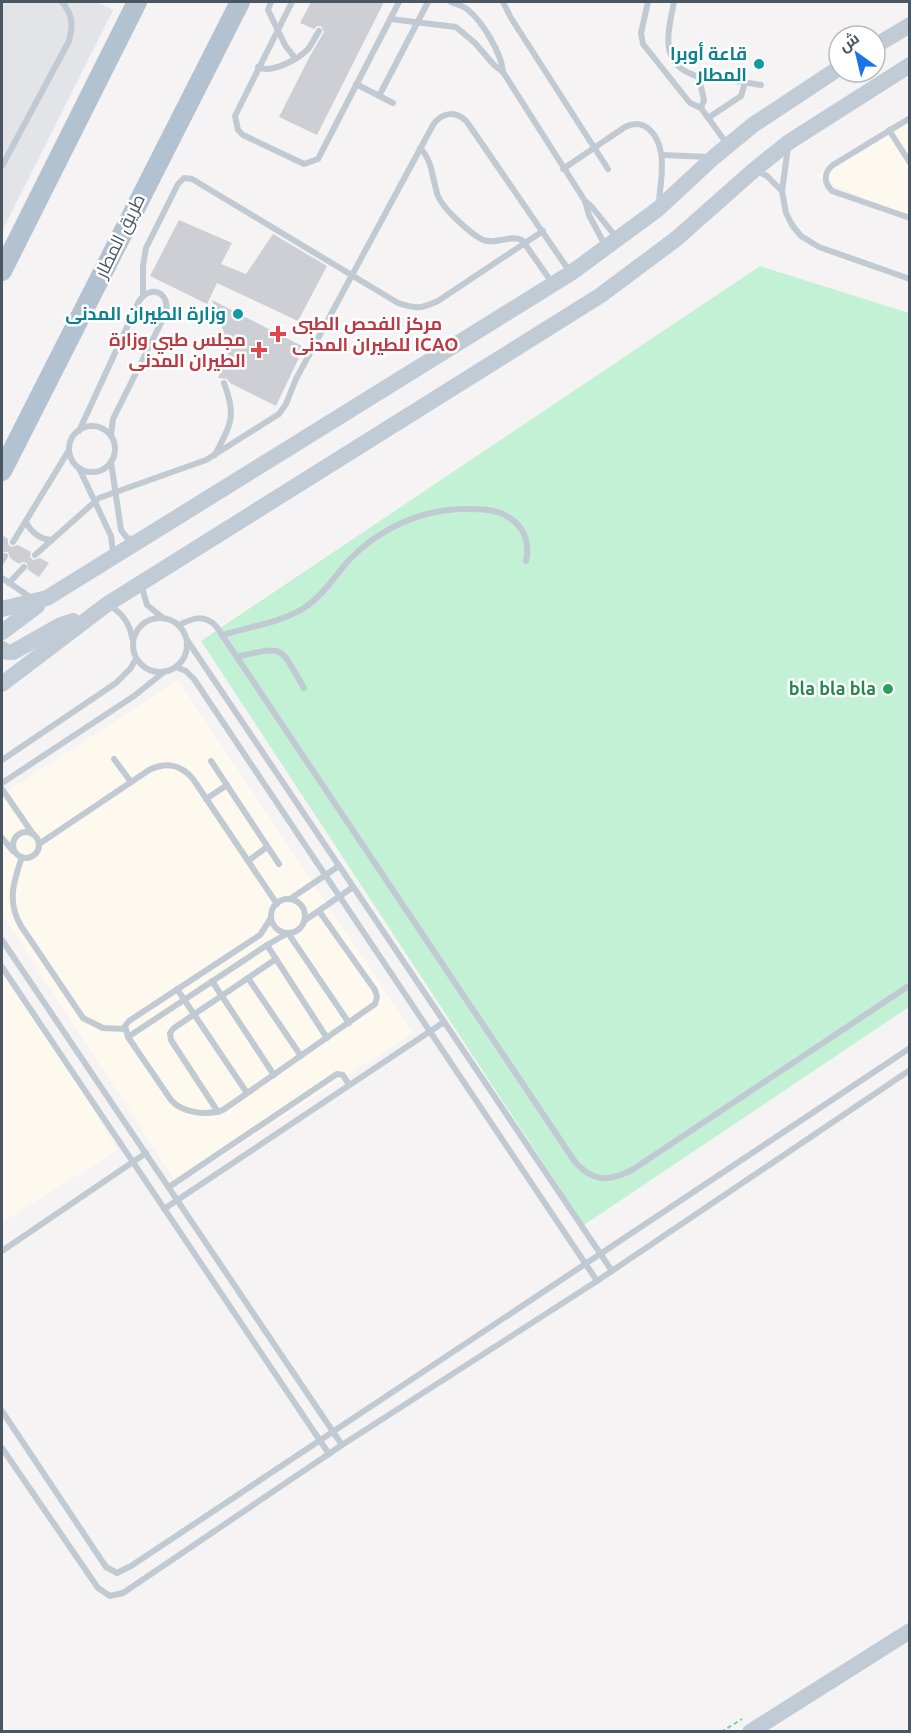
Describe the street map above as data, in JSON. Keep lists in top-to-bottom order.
{
  "streets": {
    "main road": ["طريق المطار"]
  },
  "places": {
    "other": ["قاعة أوبرا المطار", "وزارة الطيران المدنى", "bla bla bla"],
    "health": ["مركز الفحص الطبى للطيران المدنى ICAO", "مجلس طبي وزارة الطيران المدنى"]
  },
  "north": "top left"
}
